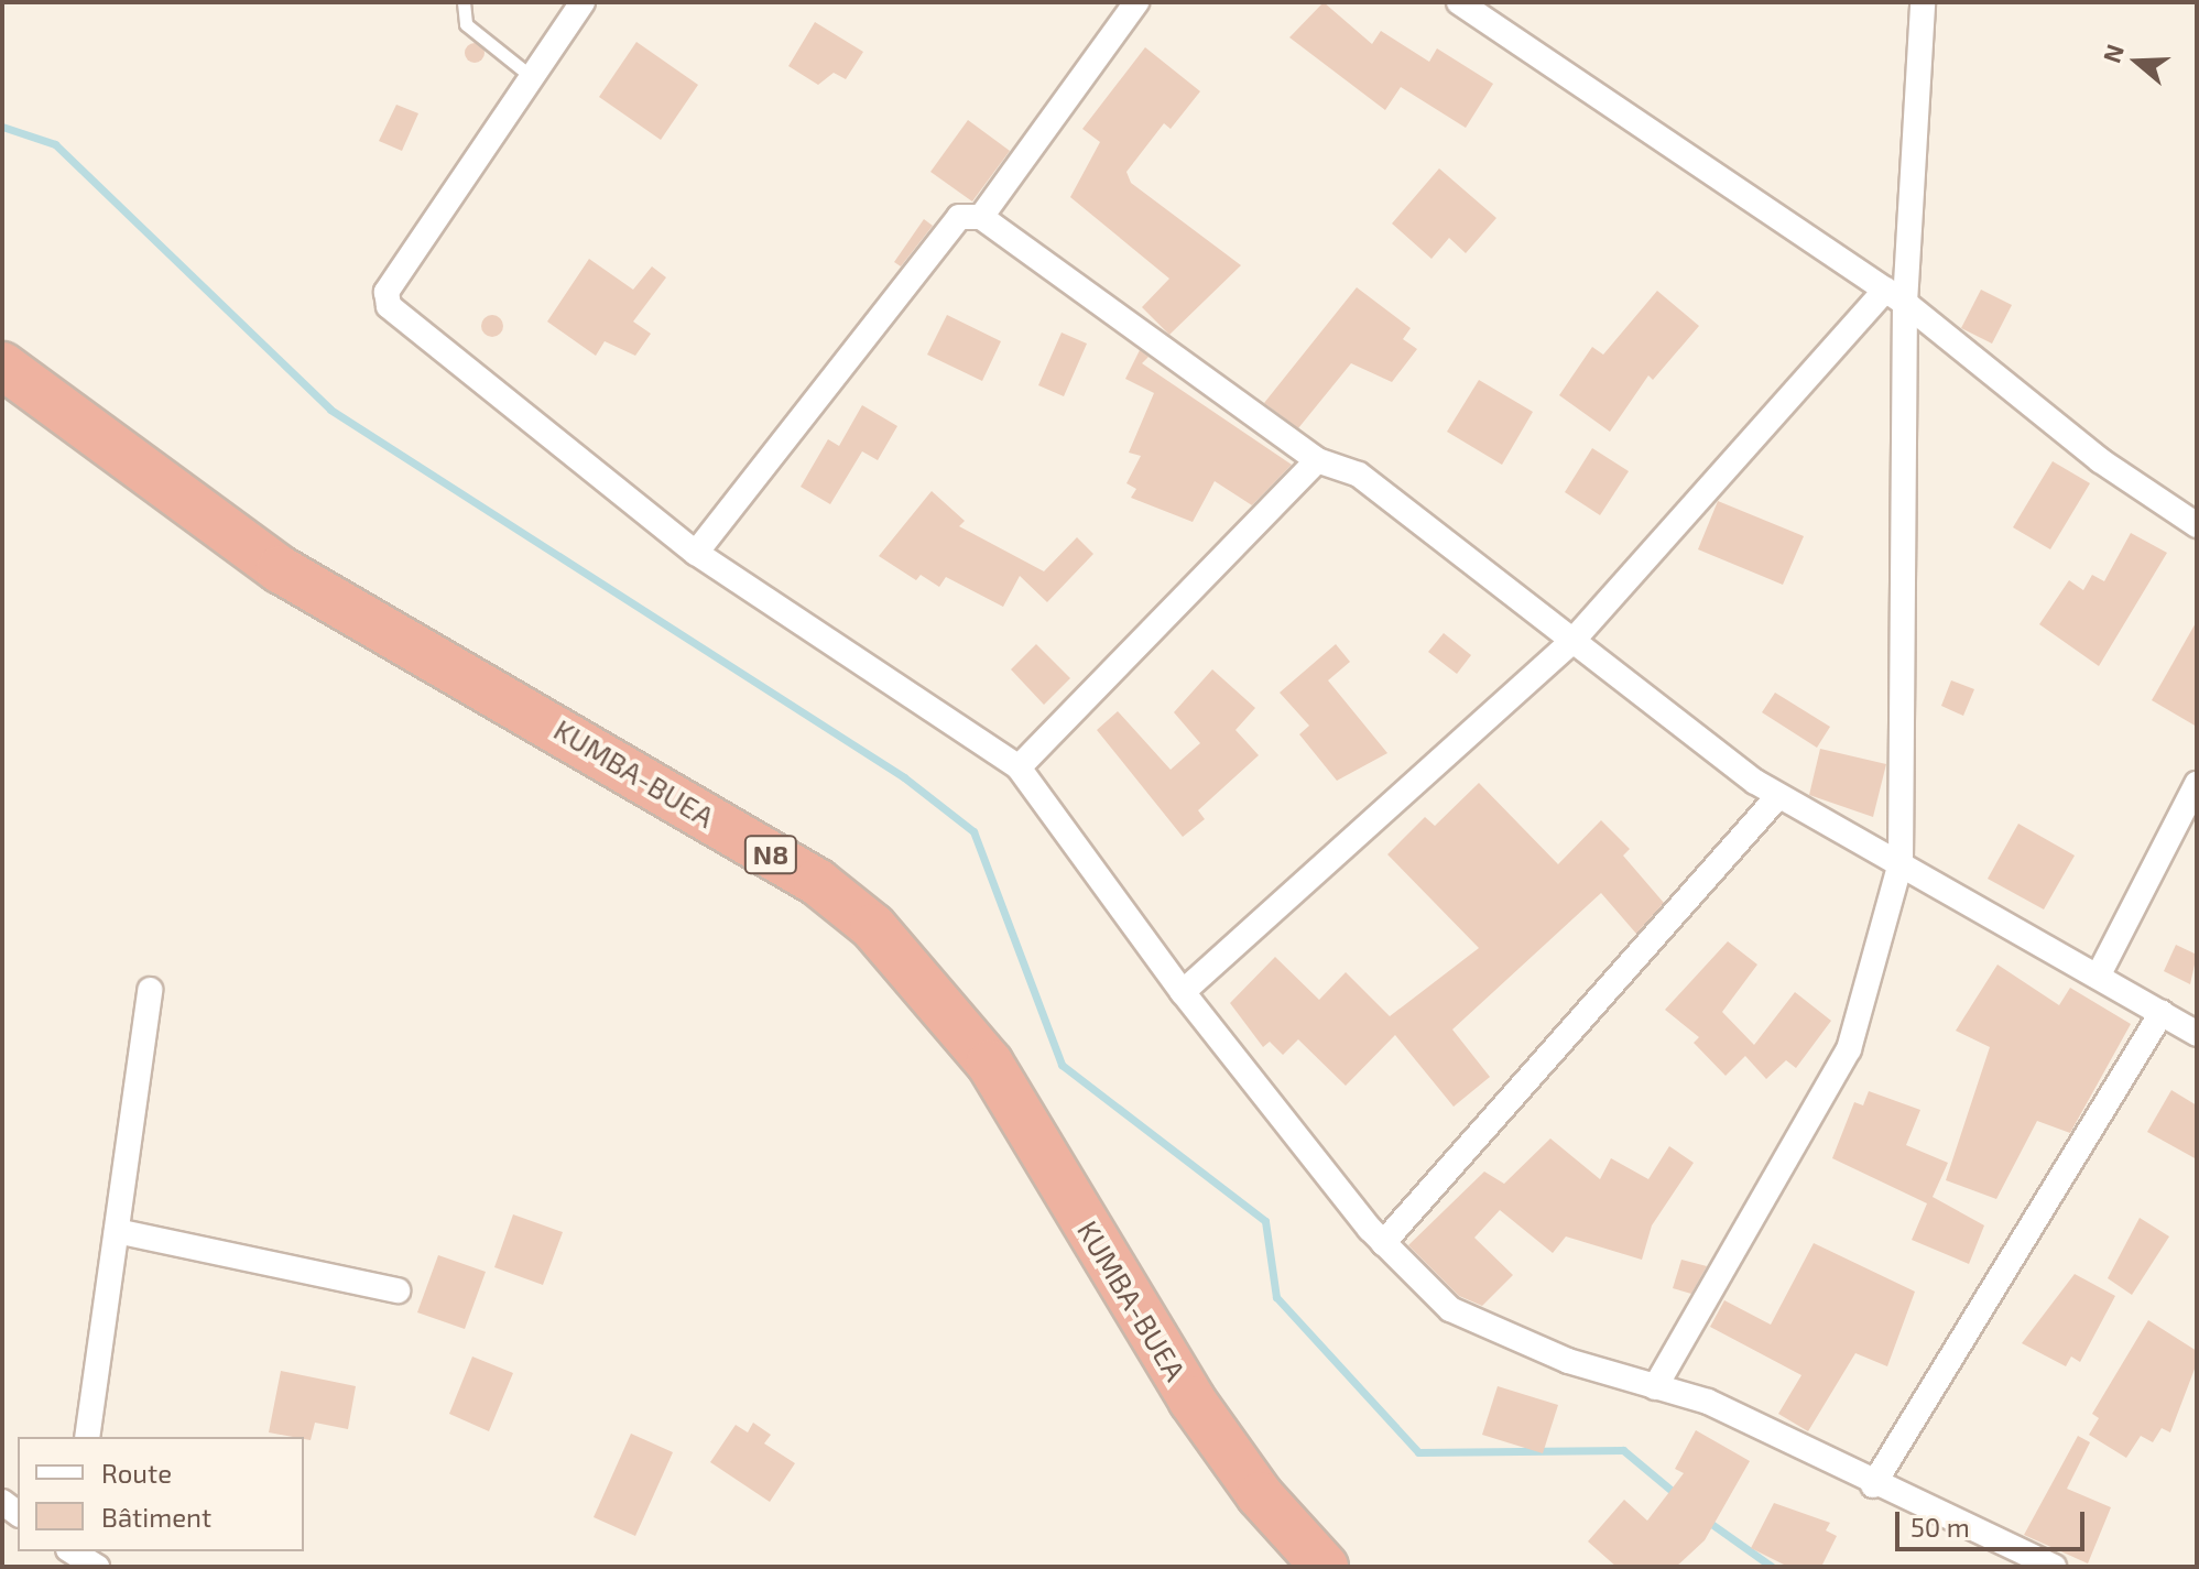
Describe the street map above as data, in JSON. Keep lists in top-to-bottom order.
{
  "streets": {
    "highway": ["KUMBA-BUEA", "N8"]
  },
  "legend": ["Route", "Bâtiment"],
  "scale_bar": "50 m",
  "north": "left"
}
